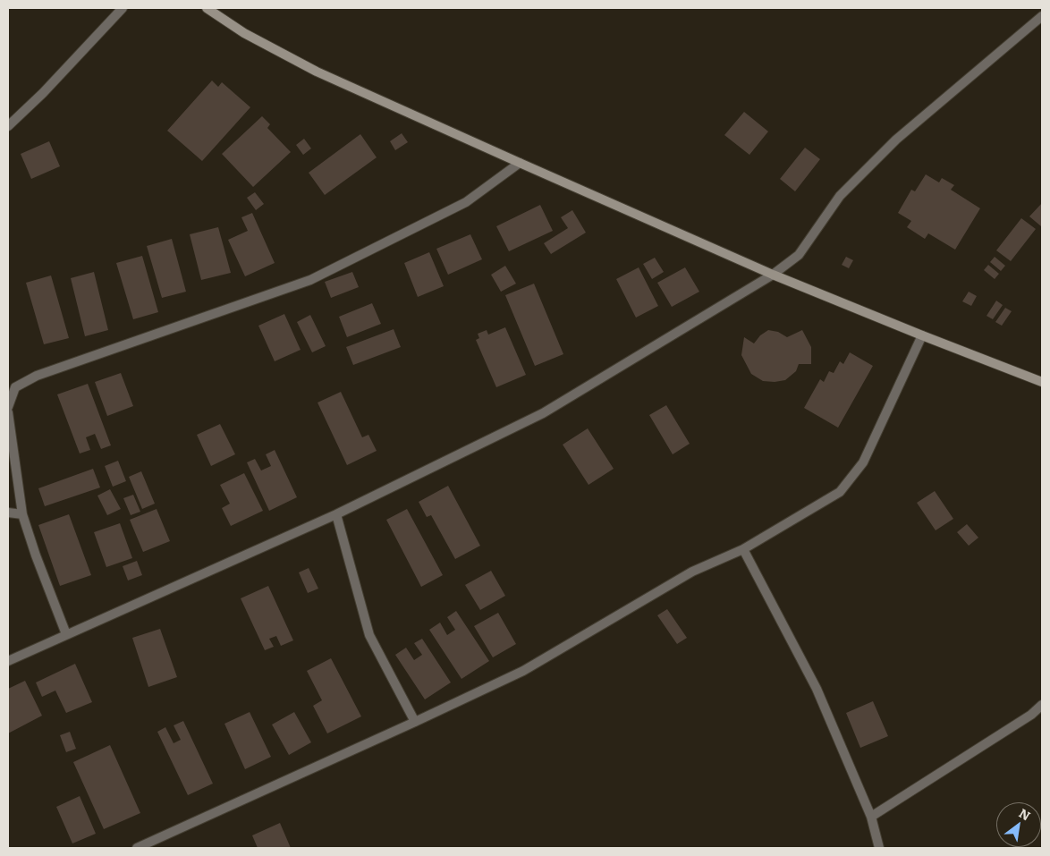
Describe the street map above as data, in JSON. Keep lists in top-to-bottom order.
{
  "north": "top right"
}
